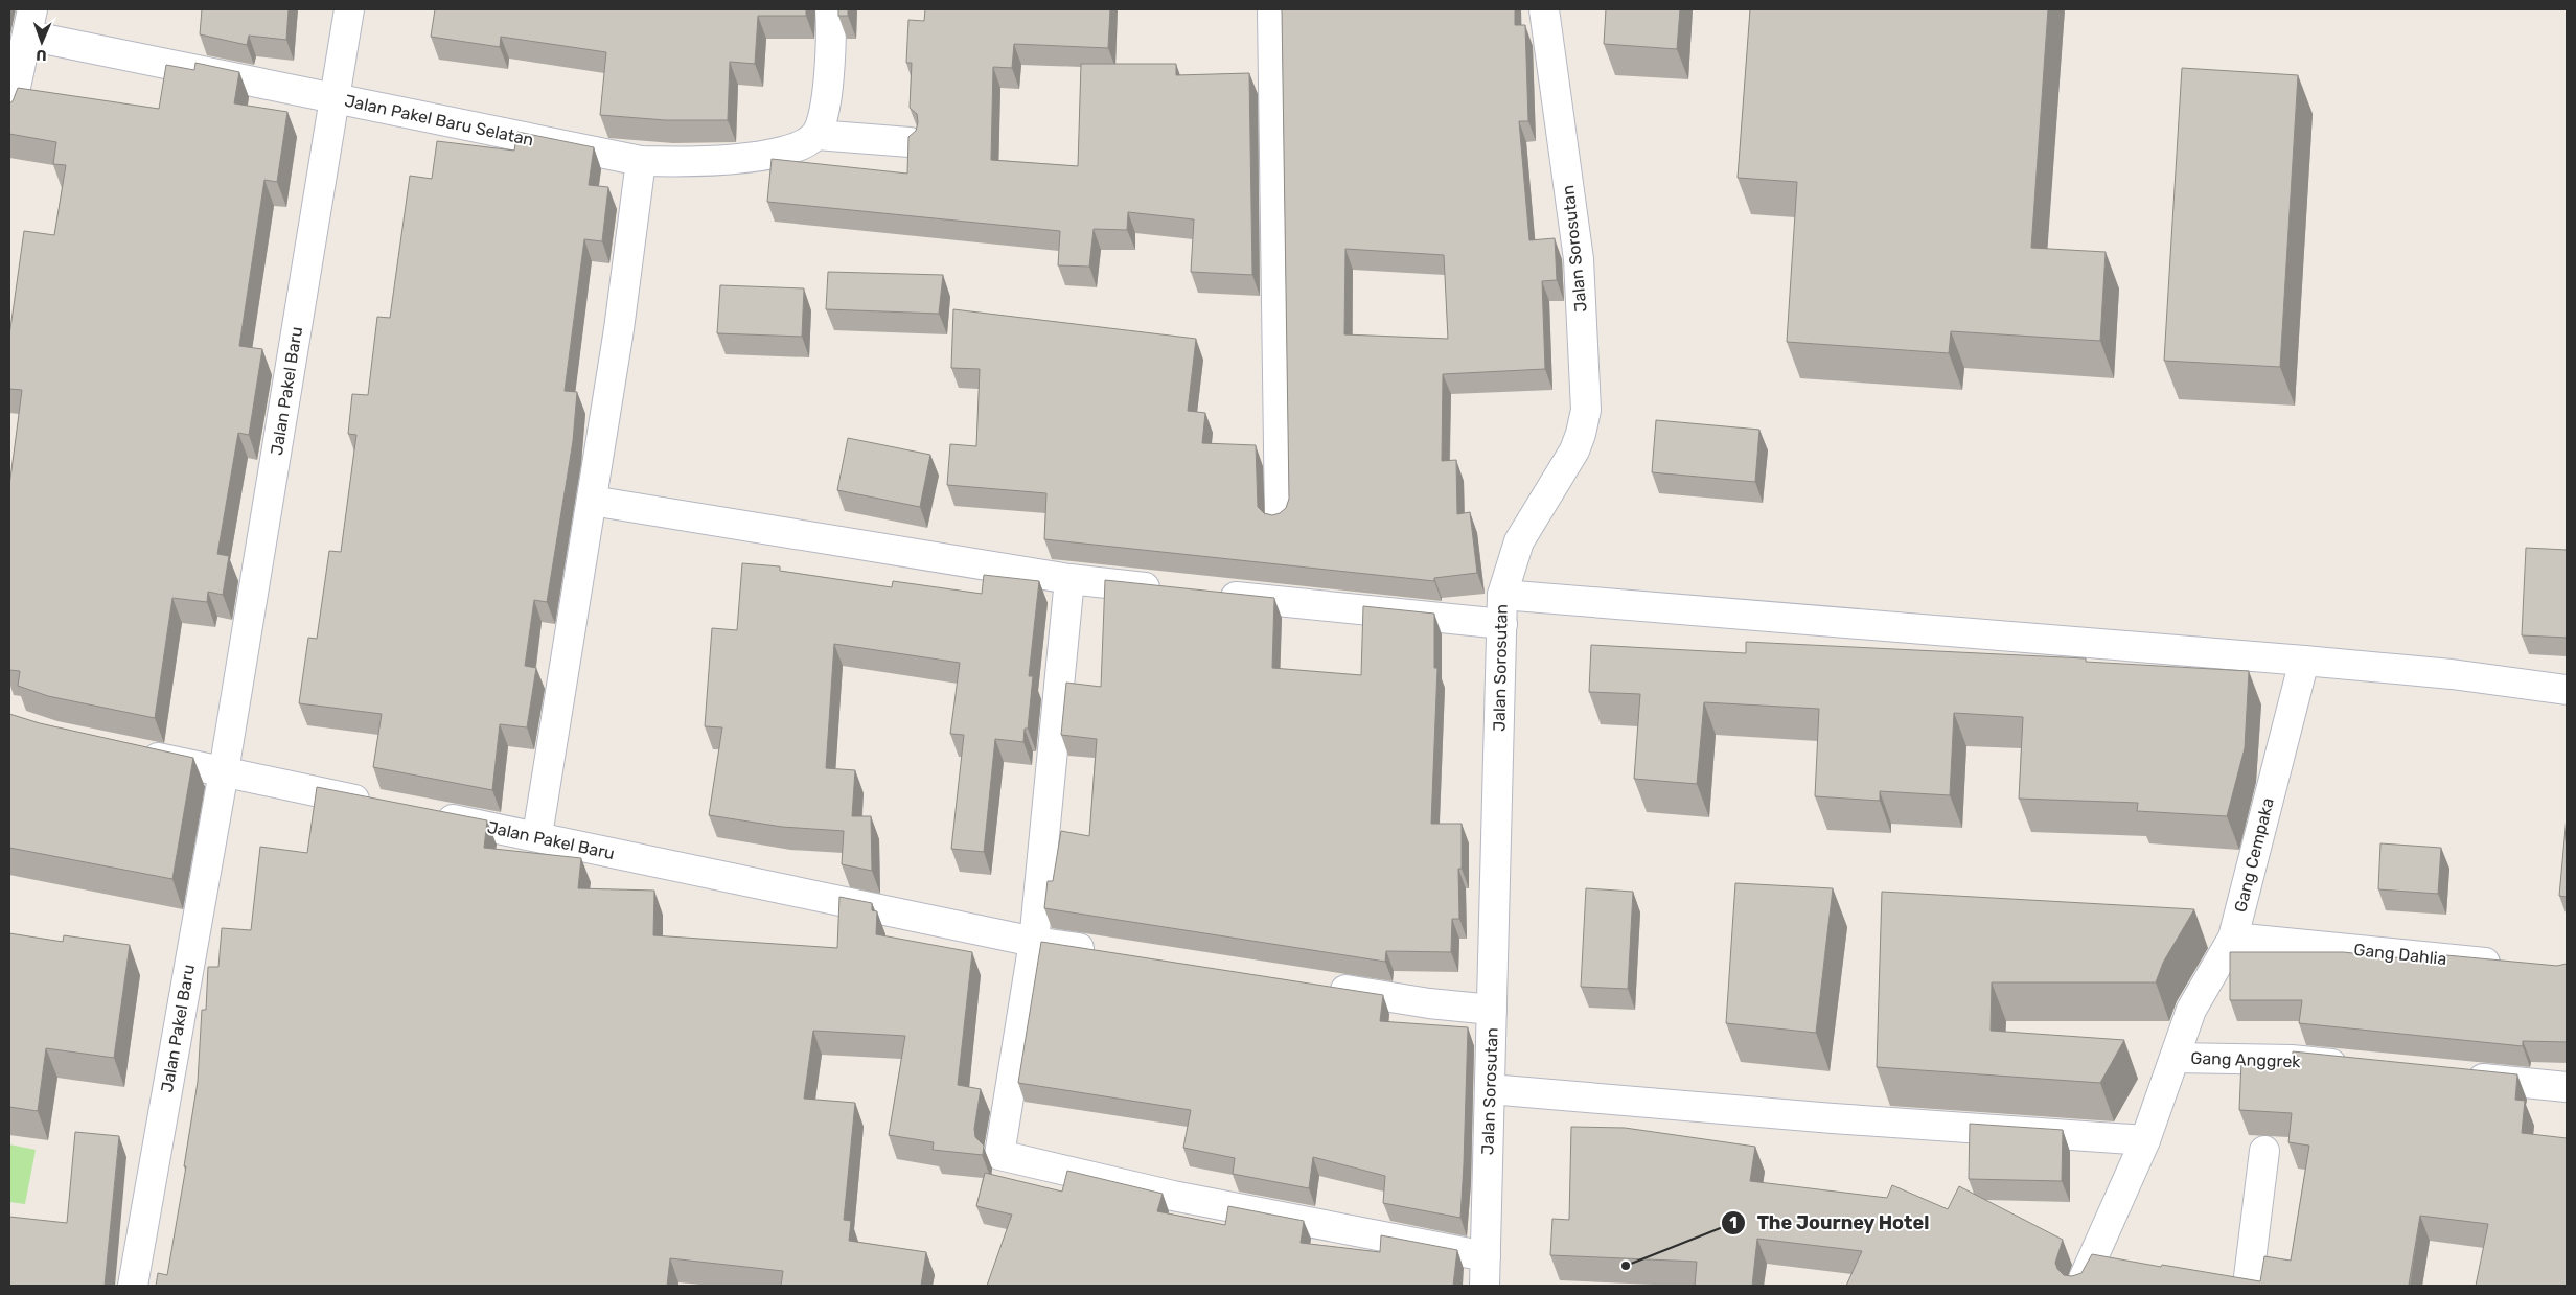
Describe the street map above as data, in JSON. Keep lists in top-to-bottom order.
{
  "streets": {
    "street": [
      "Jalan Pakel Baru Selatan",
      "Jalan Sorosutan",
      "Jalan Pakel Baru",
      "Gang Cempaka",
      "Gang Dahlia",
      "Gang Anggrek"
    ]
  },
  "crossings": [
    ["Jalan Pakel Baru Selatan", "Jalan Pakel Baru"],
    ["Gang Cempaka", "Gang Dahlia"],
    ["Gang Cempaka", "Gang Anggrek"]
  ],
  "places": ["The Journey Hotel"],
  "north": "bottom"
}
